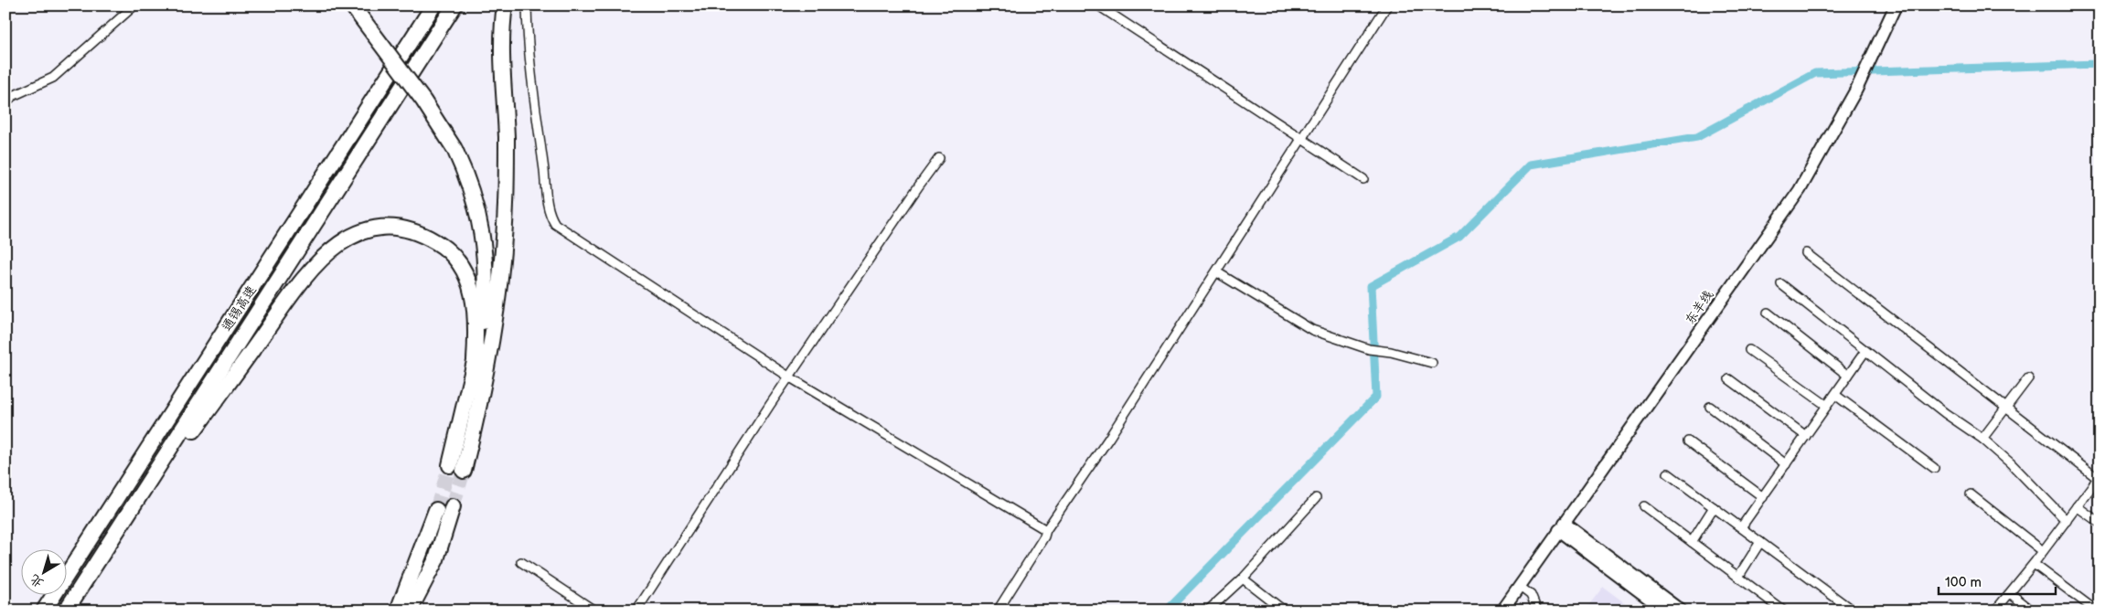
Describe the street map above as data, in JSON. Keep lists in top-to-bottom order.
{
  "streets": {
    "highway": ["通锡高速"],
    "main road": ["东羊线"]
  },
  "scale_bar": "100 m",
  "north": "bottom left"
}
